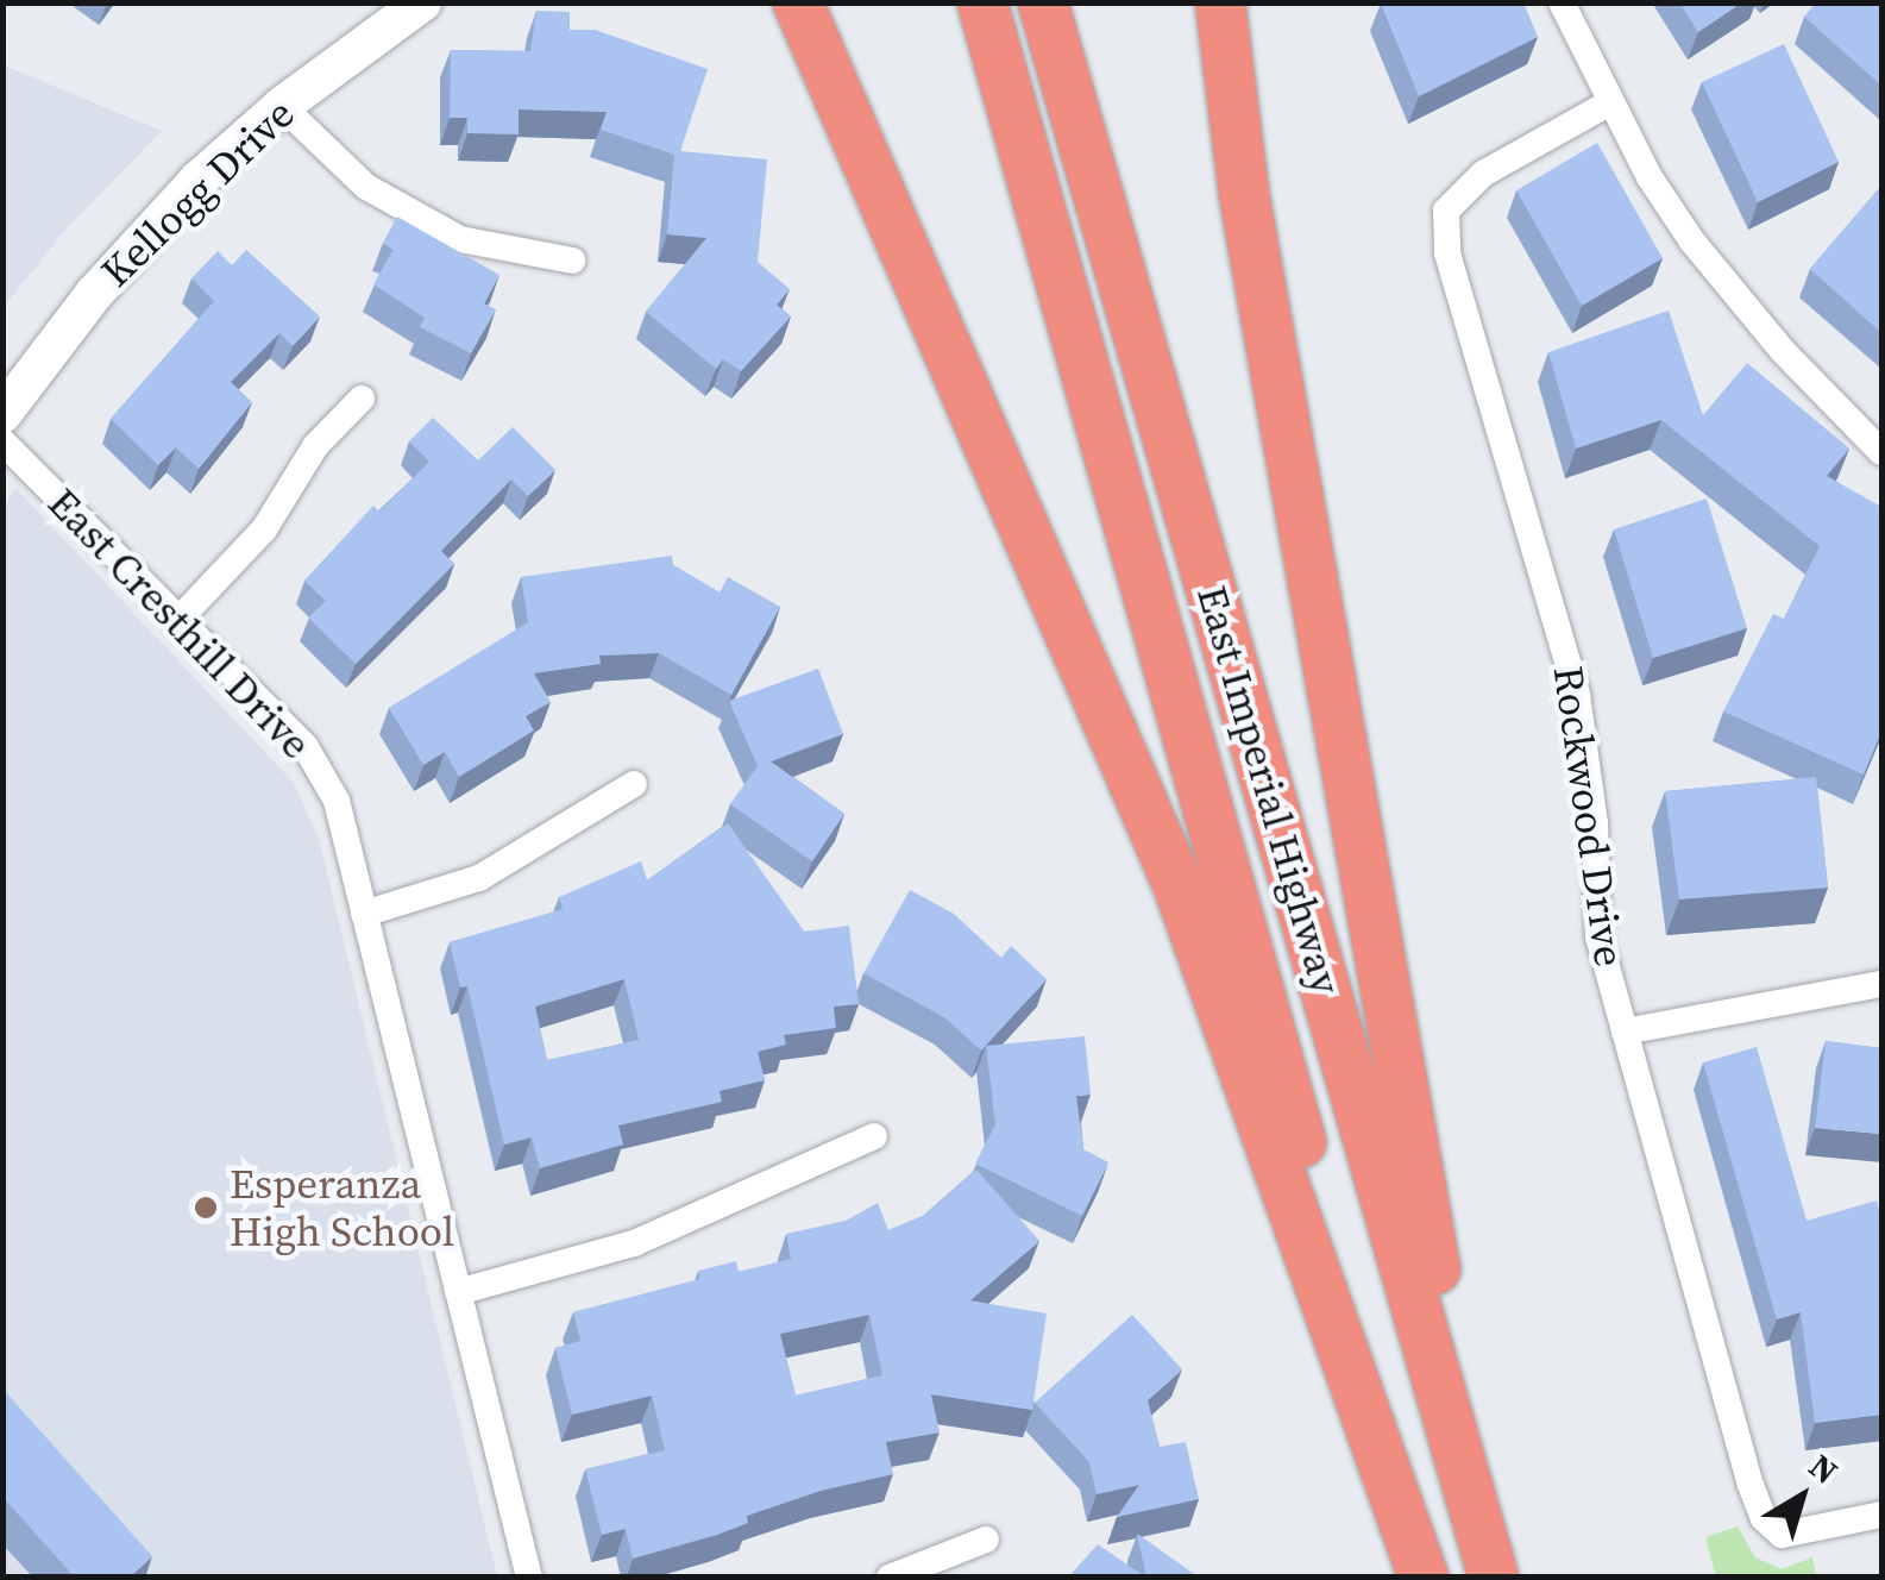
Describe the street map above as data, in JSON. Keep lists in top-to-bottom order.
{
  "streets": {
    "highway": ["East Imperial Highway"],
    "main road": ["Kellogg Drive"],
    "street": ["East Cresthill Drive", "Rockwood Drive"]
  },
  "places": ["Esperanza High School"],
  "north": "top right"
}
